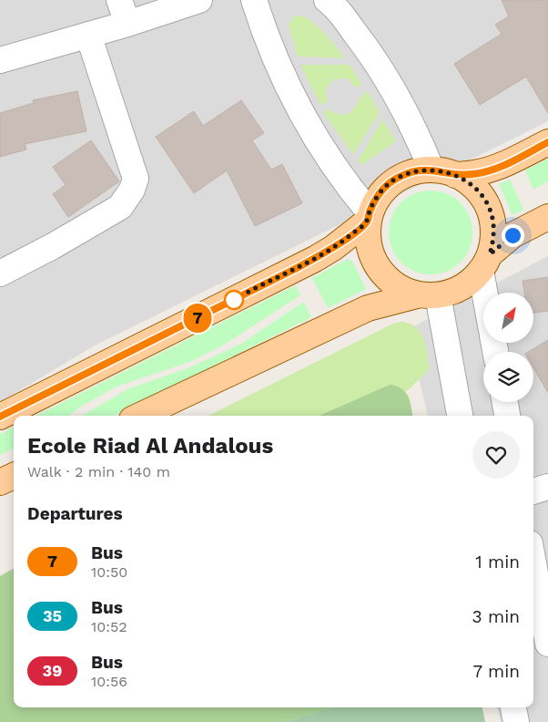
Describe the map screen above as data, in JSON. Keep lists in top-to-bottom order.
{
  "lines": ["bus line 7"],
  "north": "top right",
  "page": {
    "on_map": "7",
    "heading": [
      ["Ecole Riad Al Andalous", "Walk · 2 min · 140 m"],
      "Departures"
    ],
    "list": [
      {
        "mark": "7",
        "name": "Bus",
        "note": "10:50",
        "value": "1 min"
      },
      {
        "mark": "35",
        "name": "Bus",
        "note": "10:52",
        "value": "3 min"
      },
      {
        "mark": "39",
        "name": "Bus",
        "note": "10:56",
        "value": "7 min"
      }
    ]
  }
}
